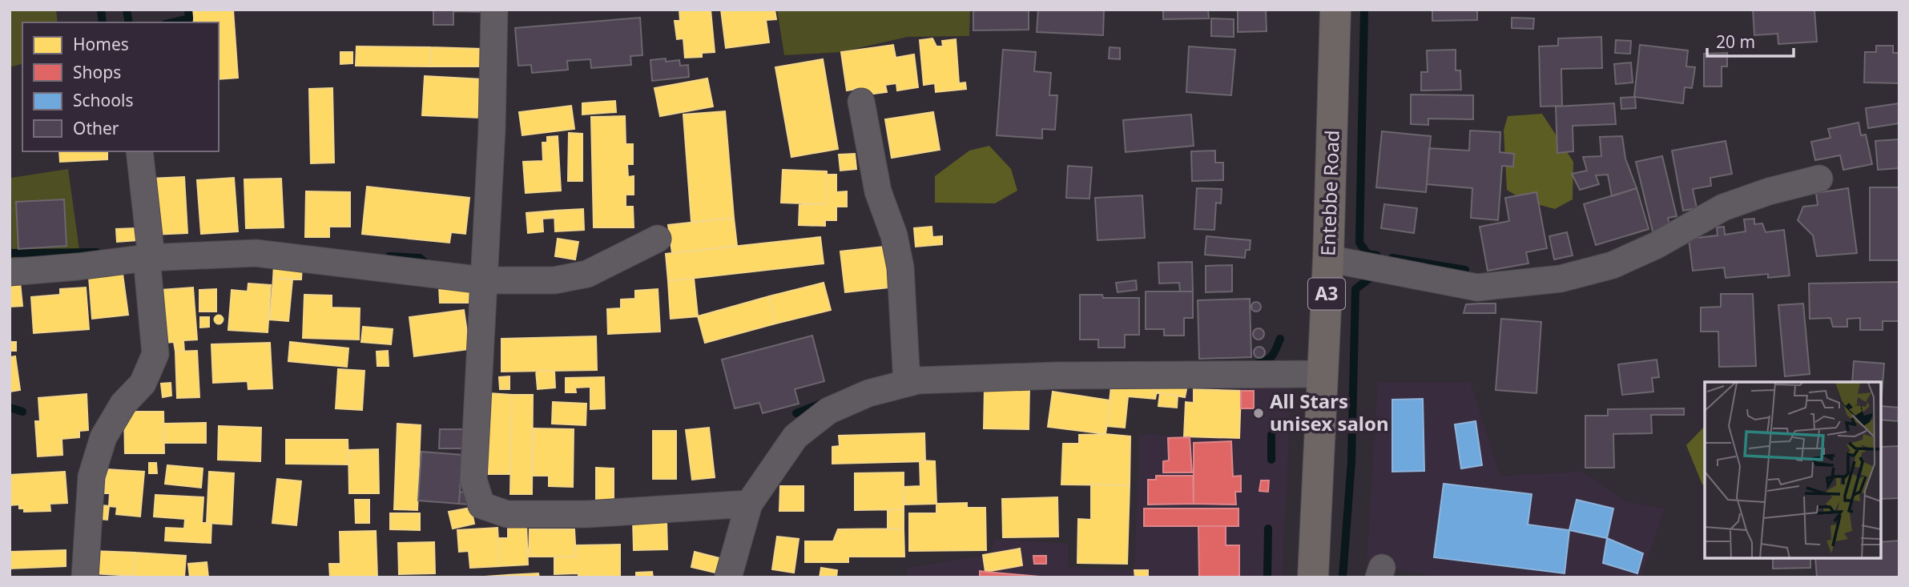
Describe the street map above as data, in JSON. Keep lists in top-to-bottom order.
{
  "streets": {
    "main road": ["Entebbe Road", "A3"]
  },
  "places": ["All Stars unisex salon"],
  "legend": [
    "Homes",
    "Shops",
    "Schools",
    "Other"
  ],
  "scale_bar": "20 m"
}
